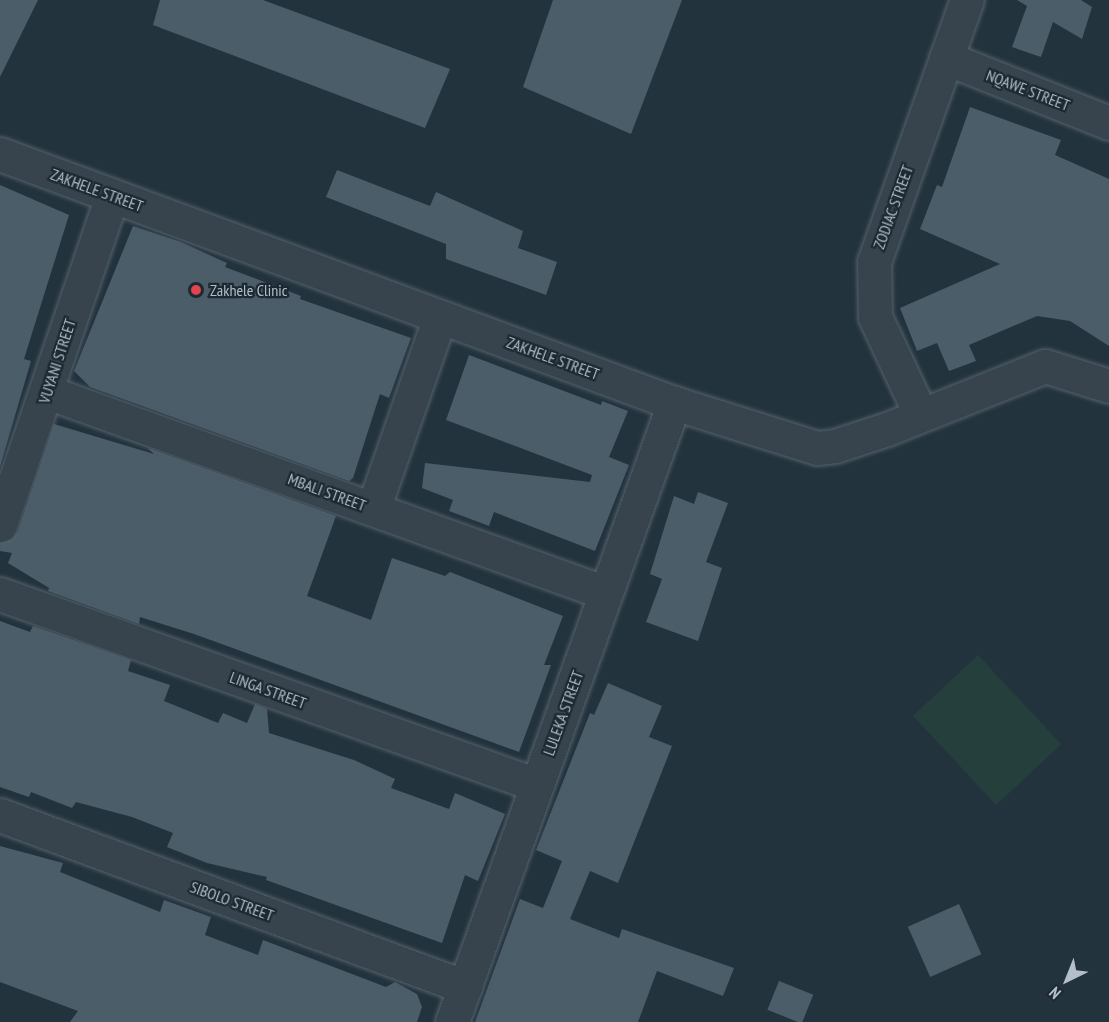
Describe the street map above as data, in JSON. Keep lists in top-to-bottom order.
{
  "streets": {
    "street": [
      "NQAWE STREET",
      "ZAKHELE STREET",
      "ZODIAC STREET",
      "VUYANI STREET",
      "MBALI STREET",
      "LINGA STREET",
      "LULEKA STREET",
      "SIBOLO STREET"
    ]
  },
  "crossings": [
    ["NQAWE STREET", "ZODIAC STREET"],
    ["ZAKHELE STREET", "ZODIAC STREET"],
    ["ZAKHELE STREET", "VUYANI STREET"],
    ["ZAKHELE STREET", "LULEKA STREET"],
    ["VUYANI STREET", "MBALI STREET"],
    ["MBALI STREET", "LULEKA STREET"],
    ["LINGA STREET", "LULEKA STREET"],
    ["LULEKA STREET", "SIBOLO STREET"]
  ],
  "places": ["Zakhele Clinic"],
  "north": "bottom left"
}
